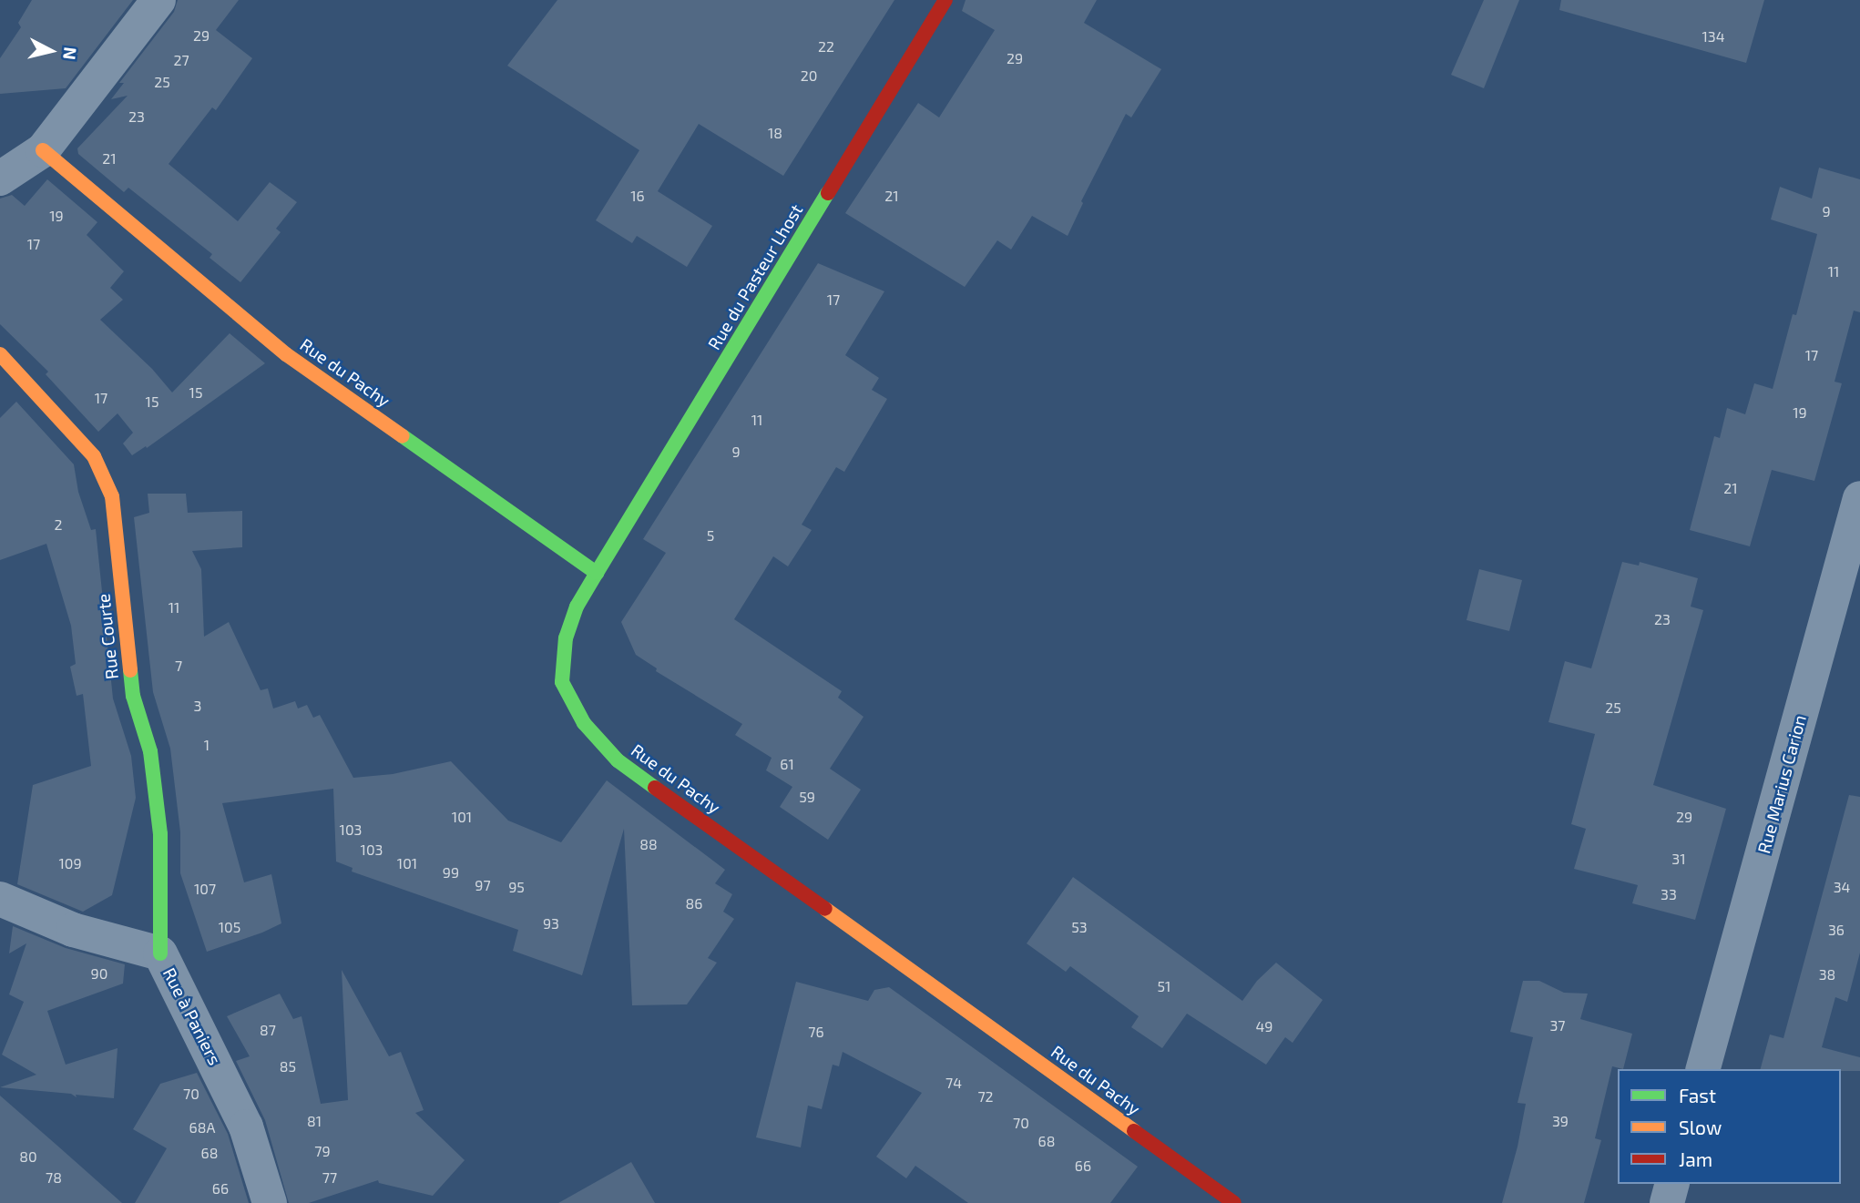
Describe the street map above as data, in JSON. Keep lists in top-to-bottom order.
{
  "streets": {
    "street": [
      "Rue du Pasteur Lhost",
      "Rue du Pachy",
      "Rue Courte",
      "Rue Marius Carion",
      "Rue à Paniers"
    ]
  },
  "crossings": [
    ["Rue du Pasteur Lhost", "Rue du Pachy"],
    ["Rue Courte", "Rue à Paniers"]
  ],
  "house_numbers": [
    "29",
    "134",
    "22",
    "29",
    "27",
    "20",
    "25",
    "23",
    "18",
    "21",
    "16",
    "21",
    "9",
    "19",
    "17",
    "11",
    "17",
    "17",
    "15",
    "17",
    "15",
    "19",
    "11",
    "9",
    "21",
    "2",
    "5",
    "11",
    "23",
    "7",
    "3",
    "25",
    "1",
    "61",
    "59",
    "101",
    "29",
    "103",
    "88",
    "103",
    "31",
    "109",
    "101",
    "99",
    "97",
    "95",
    "34",
    "107",
    "33",
    "86",
    "93",
    "105",
    "53",
    "36",
    "90",
    "38",
    "51",
    "37",
    "49",
    "87",
    "76",
    "85",
    "74",
    "70",
    "72",
    "81",
    "39",
    "70",
    "68A",
    "68",
    "79",
    "68",
    "80",
    "66",
    "78",
    "77",
    "66"
  ],
  "legend": ["Fast", "Slow", "Jam"],
  "north": "right"
}
